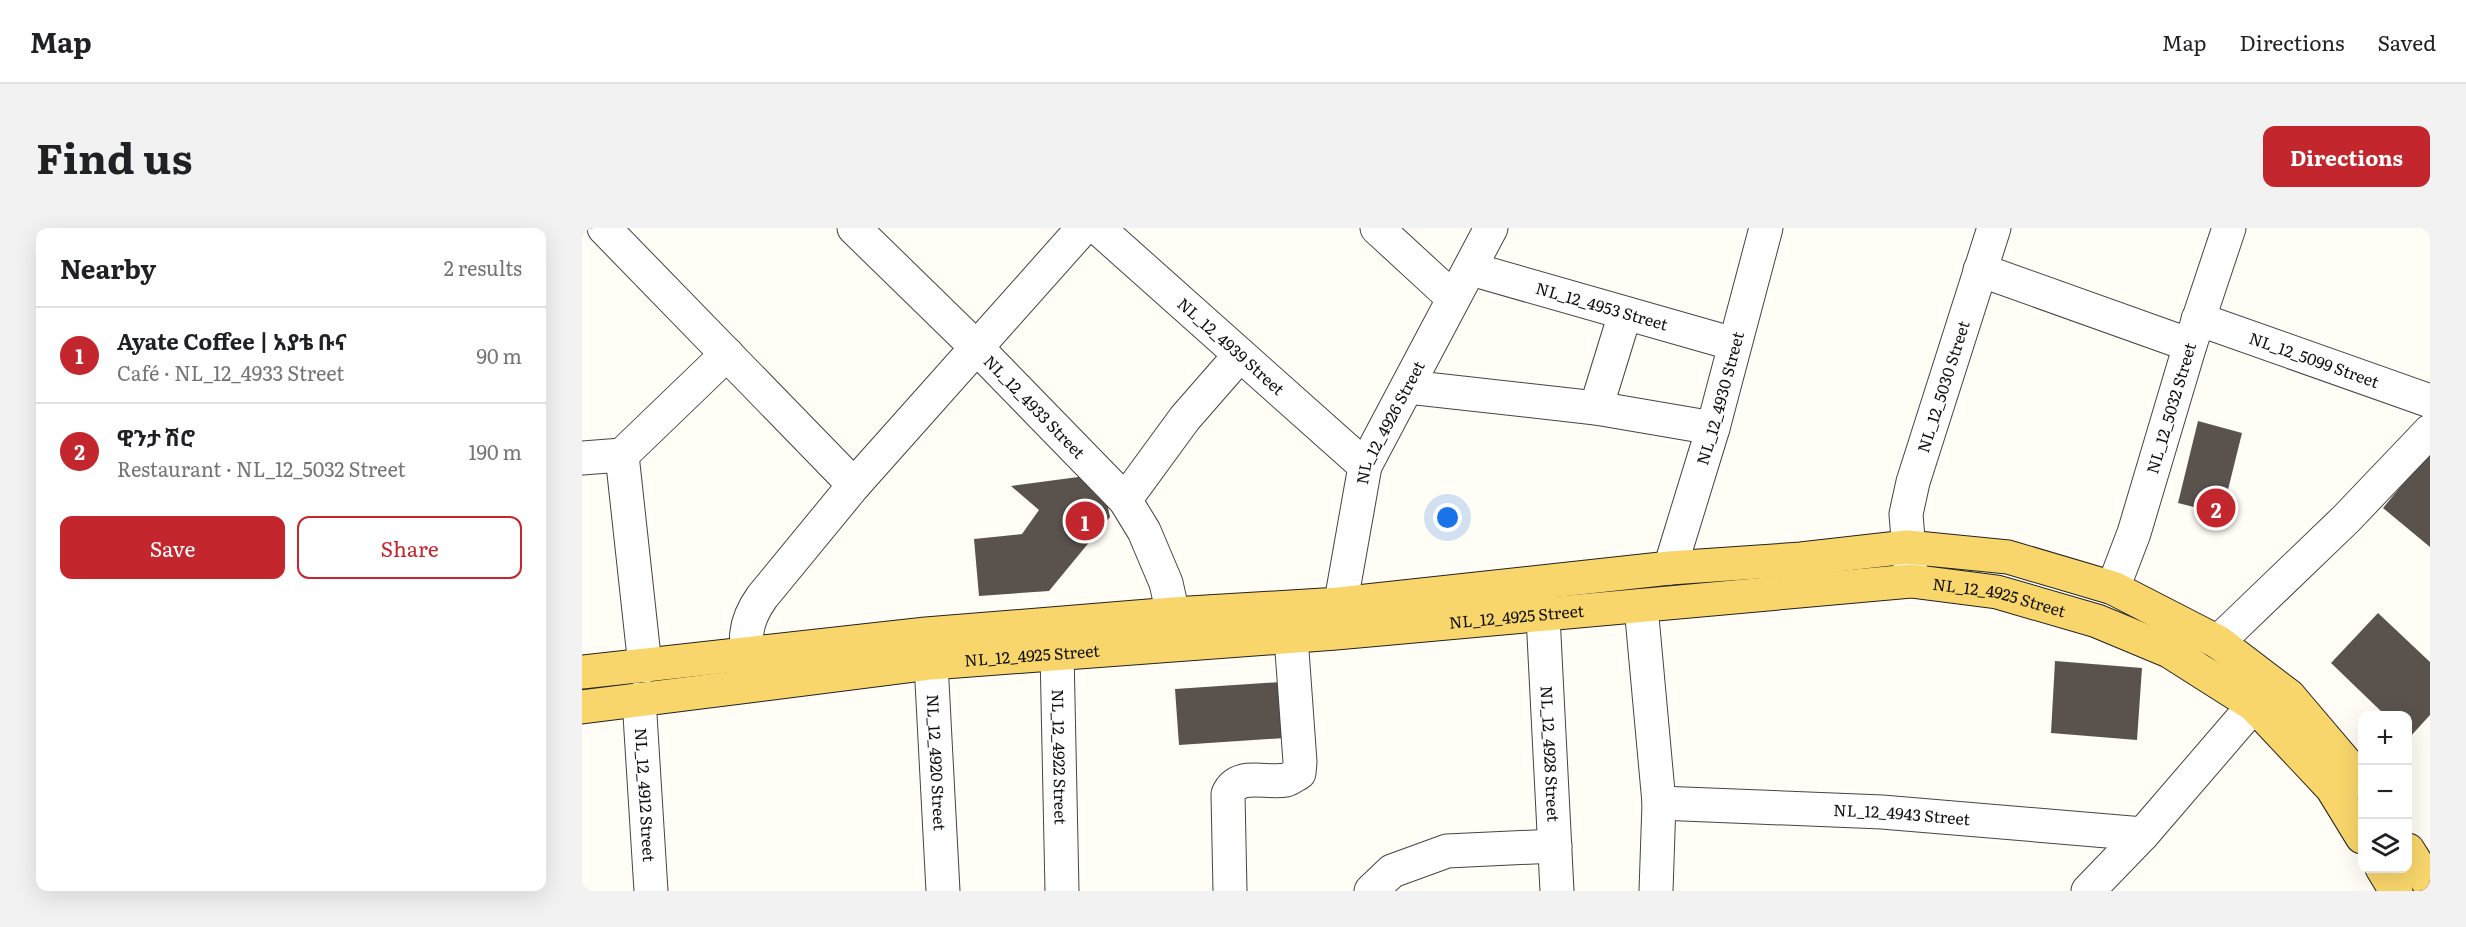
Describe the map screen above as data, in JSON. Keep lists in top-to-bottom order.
{
  "streets": {
    "main road": ["NL_12_4925 Street"],
    "street": [
      "NL_12_4953 Street",
      "NL_12_4939 Street",
      "NL_12_5099 Street",
      "NL_12_5030 Street",
      "NL_12_4930 Street",
      "NL_12_4933 Street",
      "NL_12_5032 Street",
      "NL_12_4926 Street",
      "NL_12_4928 Street",
      "NL_12_4922 Street",
      "NL_12_4920 Street",
      "NL_12_4912 Street",
      "NL_12_4943 Street"
    ]
  },
  "crossings": [
    ["NL_12_4953 Street", "NL_12_4930 Street"],
    ["NL_12_4953 Street", "NL_12_4926 Street"],
    ["NL_12_4939 Street", "NL_12_4926 Street"],
    ["NL_12_5099 Street", "NL_12_5030 Street"],
    ["NL_12_5099 Street", "NL_12_5032 Street"],
    ["NL_12_5030 Street", "NL_12_4925 Street"],
    ["NL_12_4930 Street", "NL_12_4925 Street"],
    ["NL_12_4933 Street", "NL_12_4925 Street"],
    ["NL_12_5032 Street", "NL_12_4925 Street"],
    ["NL_12_4926 Street", "NL_12_4925 Street"],
    ["NL_12_4925 Street", "NL_12_4928 Street"],
    ["NL_12_4925 Street", "NL_12_4922 Street"],
    ["NL_12_4925 Street", "NL_12_4920 Street"],
    ["NL_12_4925 Street", "NL_12_4912 Street"]
  ],
  "page": {
    "header": "Map",
    "nav": ["Map", "Directions", "Saved"],
    "title": "Find us",
    "buttons": [
      "Directions",
      ["Save", "Share"]
    ],
    "heading": ["Nearby", "2 results"],
    "list": [
      {
        "mark": "1",
        "name": "Ayate Coffee | አያቴ ቡና",
        "note": "Café · NL_12_4933 Street",
        "value": "90 m"
      },
      {
        "mark": "2",
        "name": "ዊንታ ሽሮ",
        "note": "Restaurant · NL_12_5032 Street",
        "value": "190 m"
      }
    ],
    "pins": ["2", "1"],
    "map_buttons": ["+", "−"]
  }
}
